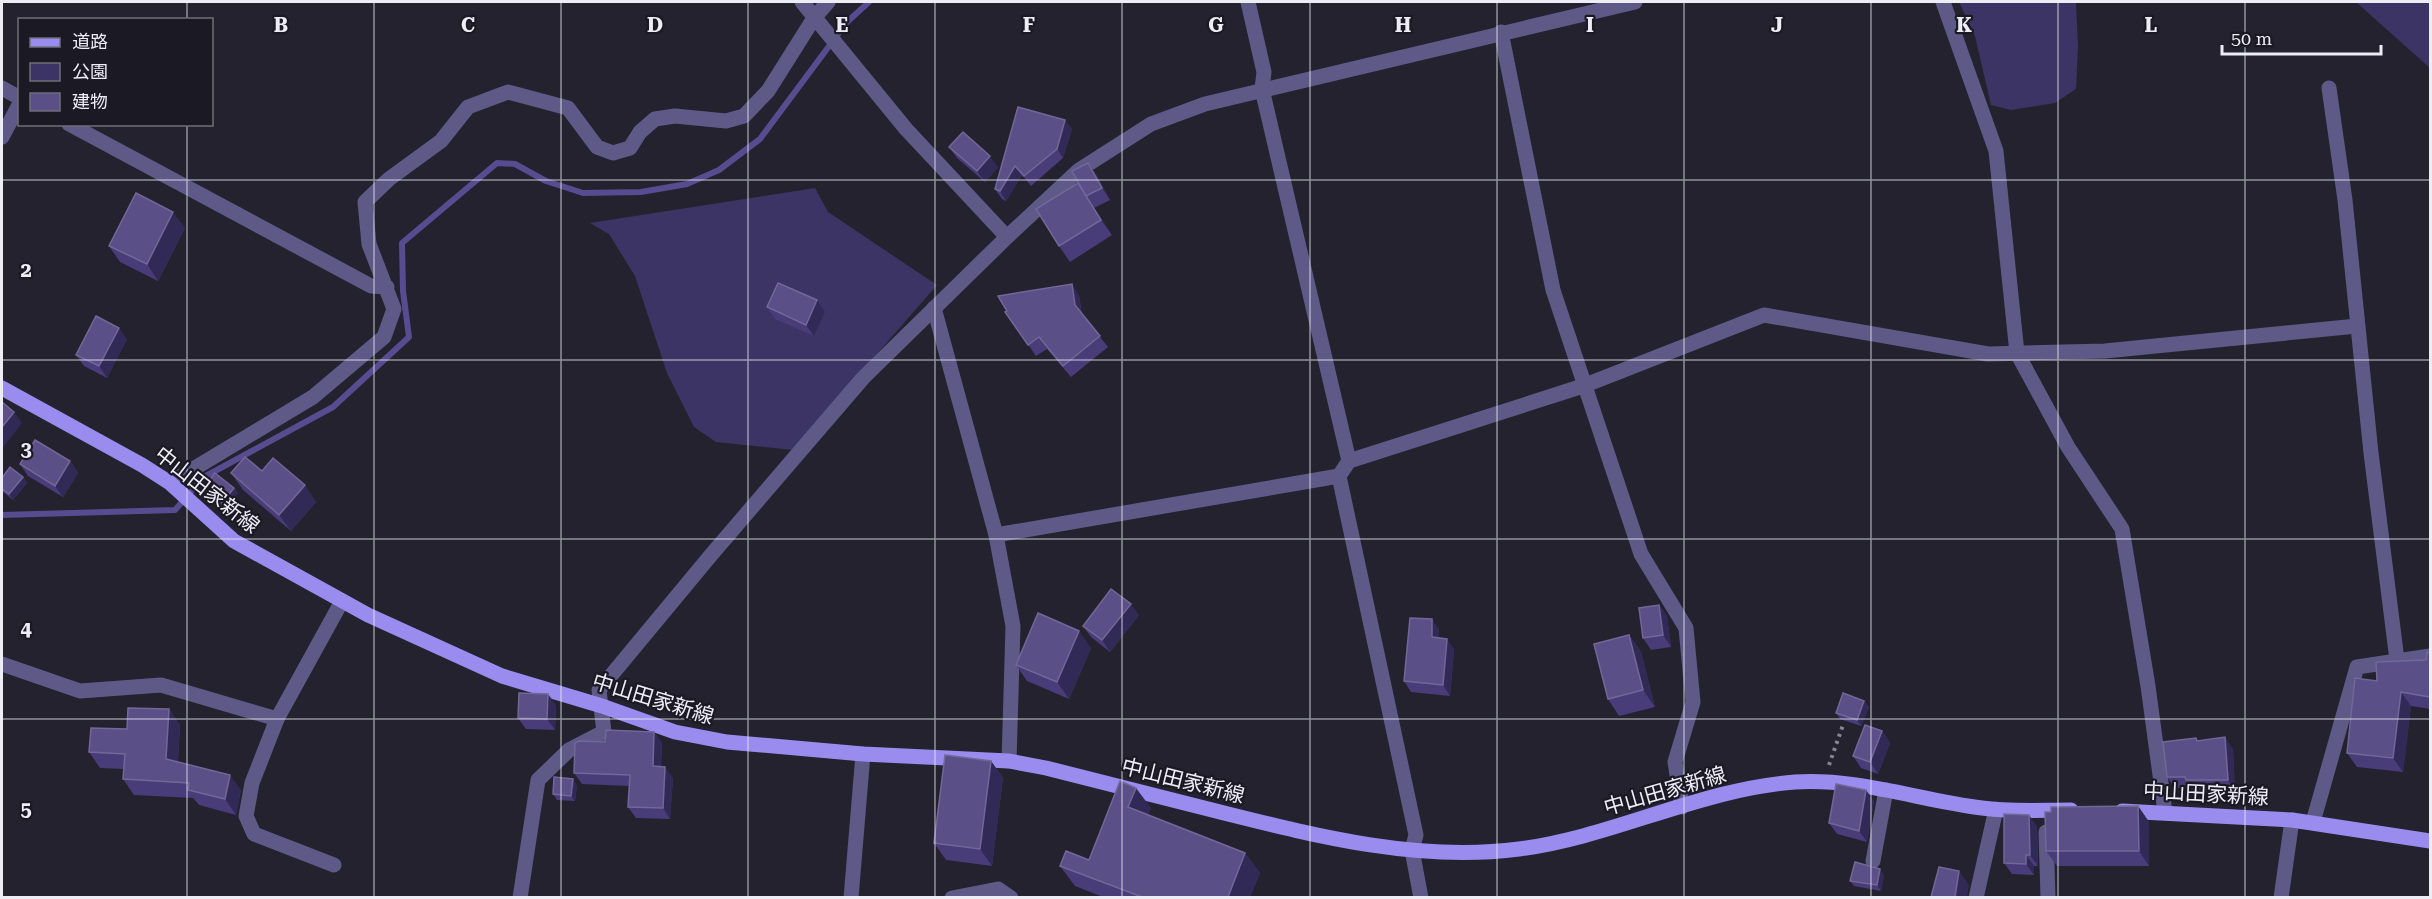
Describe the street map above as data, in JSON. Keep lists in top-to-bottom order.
{
  "streets": {
    "main road": ["中山田家新線"]
  },
  "legend": ["道路", "公園", "建物"],
  "scale_bar": "50 m",
  "grid": {
    "columns": [
      "B",
      "C",
      "D",
      "E",
      "F",
      "G",
      "H",
      "I",
      "J",
      "K",
      "L"
    ],
    "rows": [
      "2",
      "3",
      "4",
      "5"
    ]
  }
}
